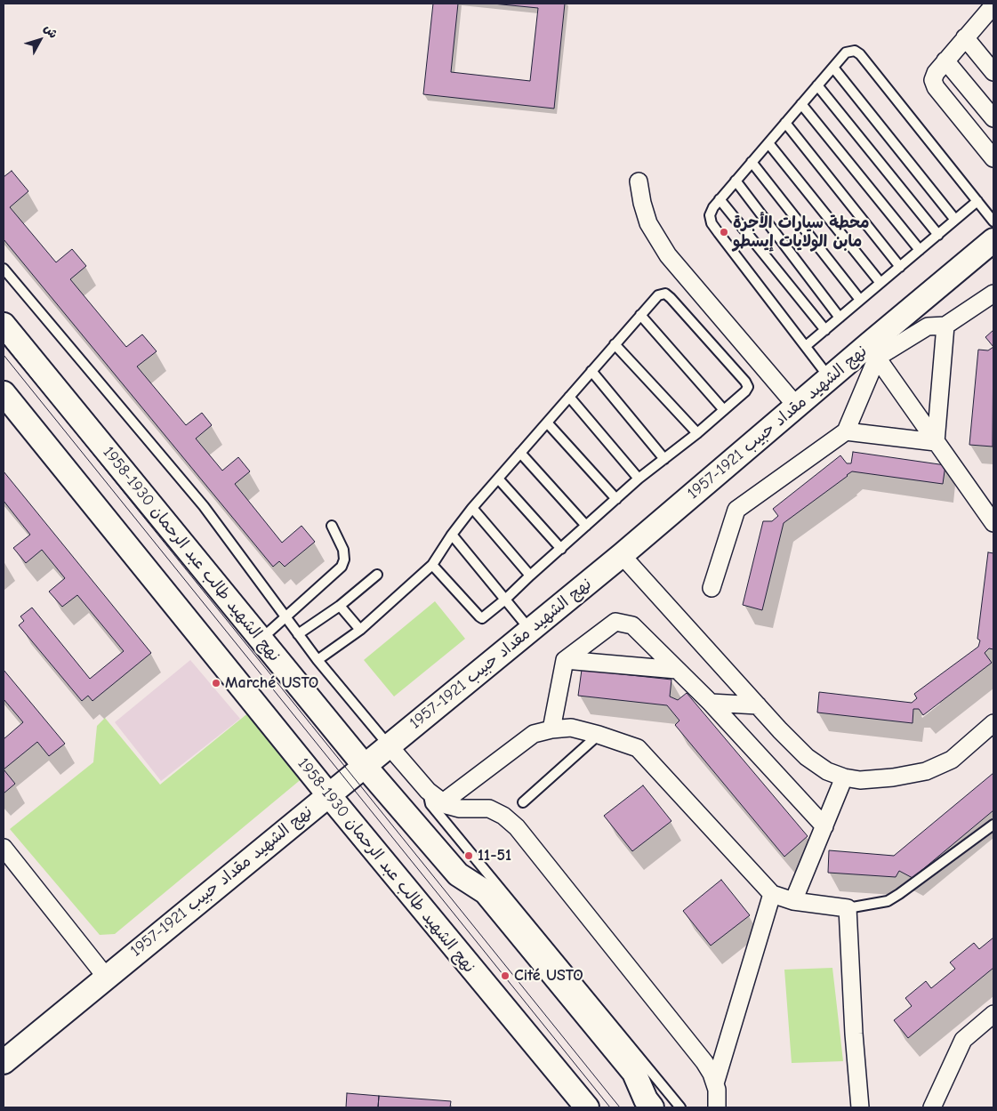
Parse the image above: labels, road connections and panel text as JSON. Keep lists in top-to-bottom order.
{
  "streets": {
    "main road": ["نهج الشهيد مقداد حبيب 1921-1957", "نهج الشهيد طالب عبد الرحمان 1930-1958"]
  },
  "crossings": [
    ["نهج الشهيد مقداد حبيب 1921-1957", "نهج الشهيد طالب عبد الرحمان 1930-1958"]
  ],
  "places": [
    "محطة سيارات الأجرة مابن الولايات إيسطو",
    "Marché USTO",
    "11-51",
    "Cité USTO"
  ],
  "north": "top right"
}
